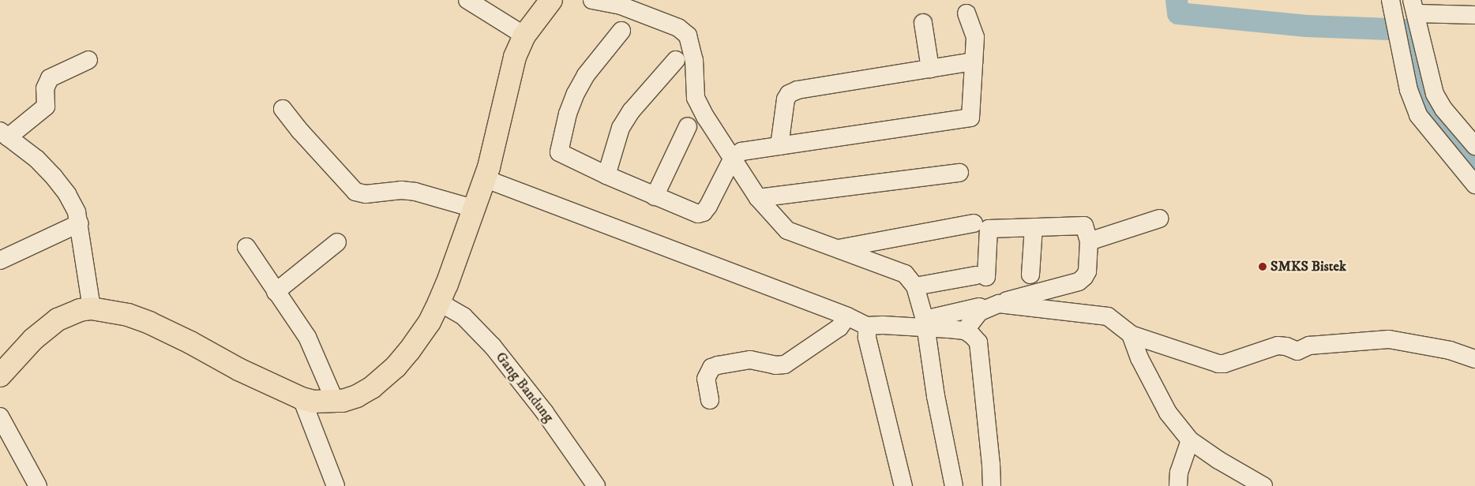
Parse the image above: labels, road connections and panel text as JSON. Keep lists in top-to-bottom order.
{
  "streets": {
    "street": ["Gang Bandung"]
  },
  "places": ["SMKS Bistek"]
}
